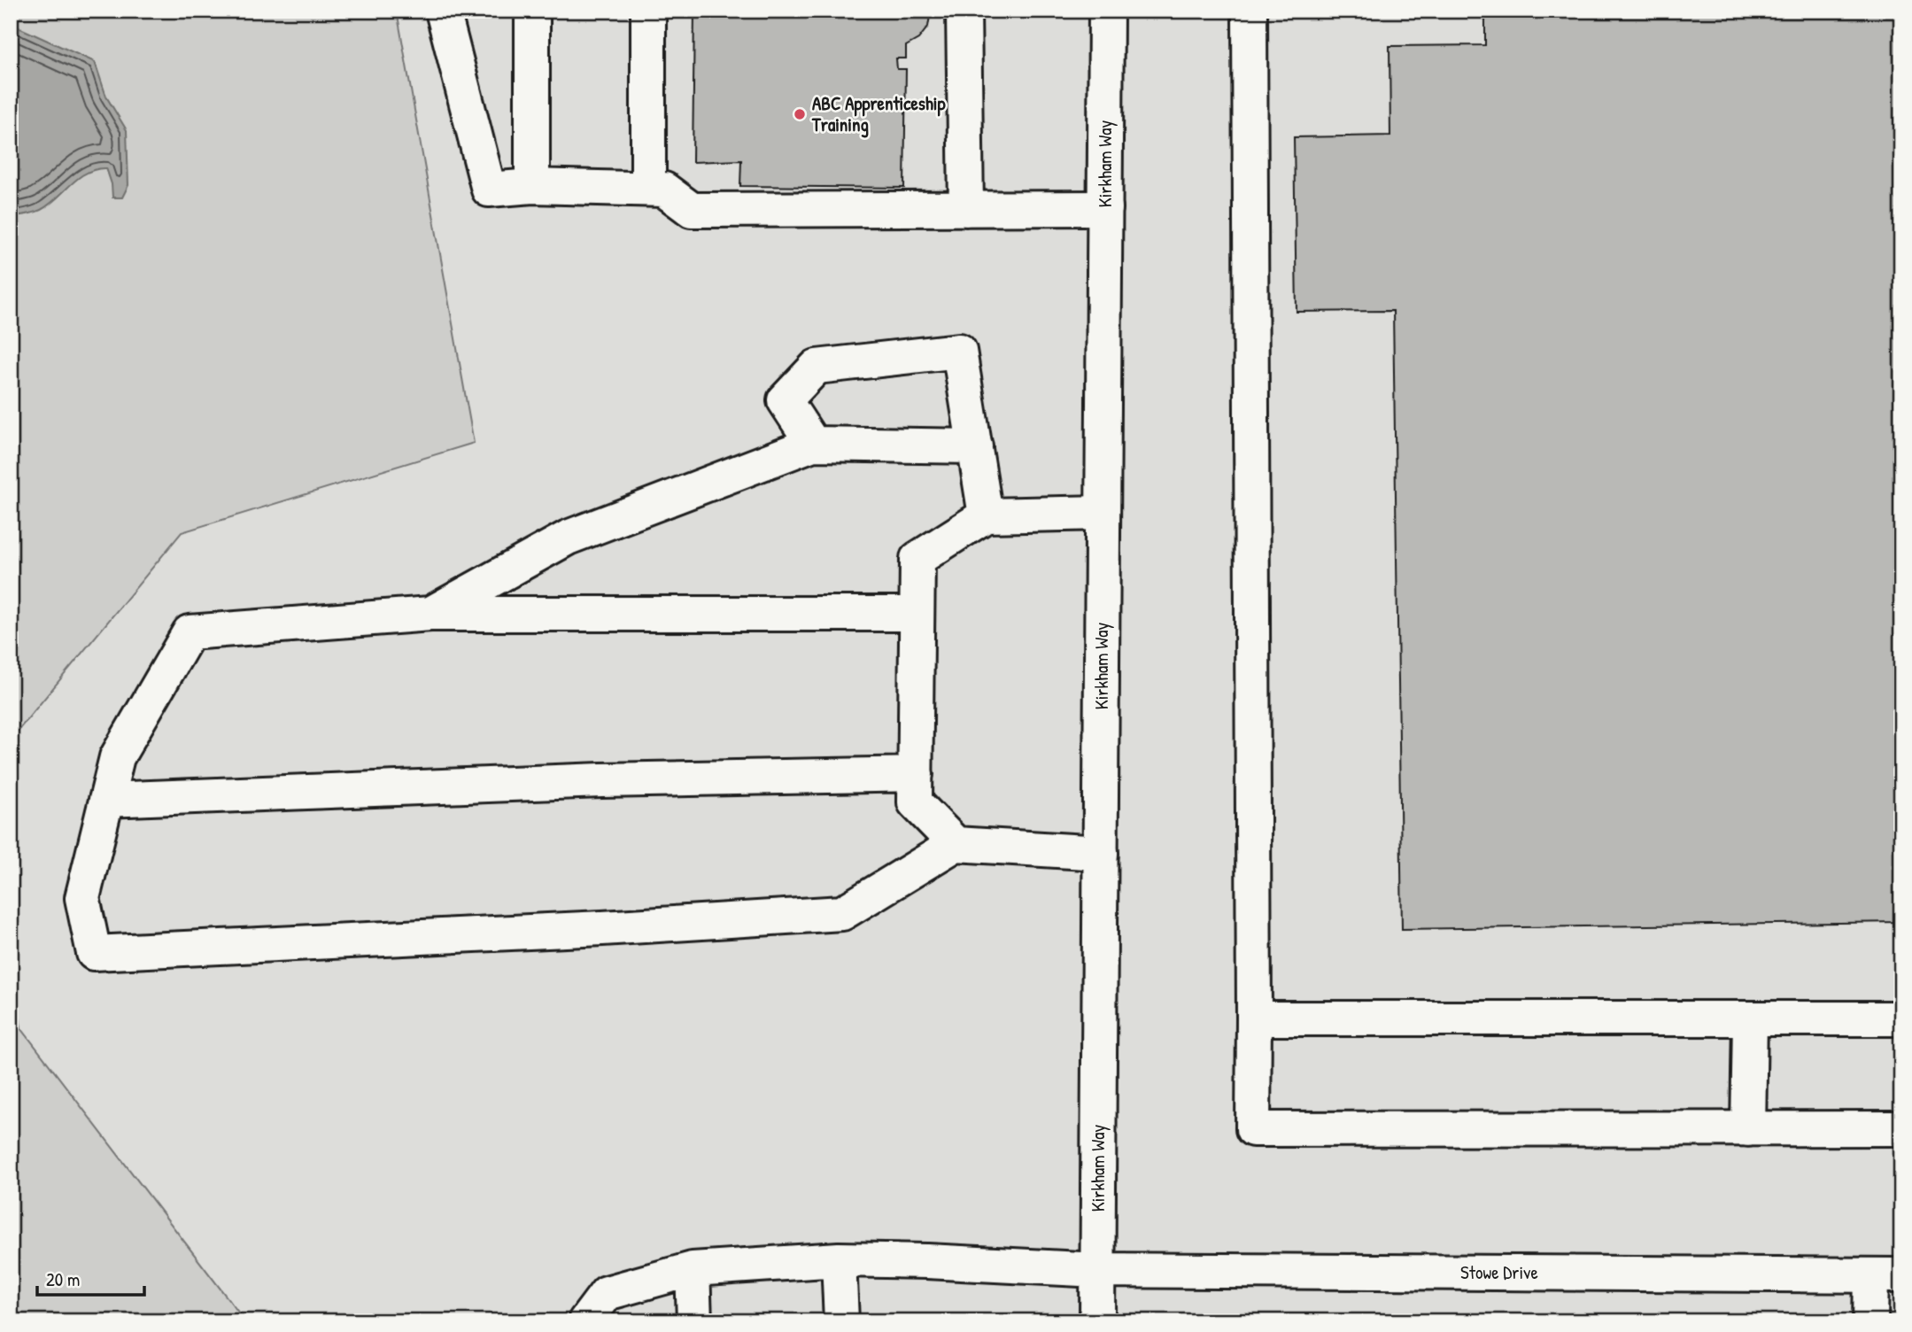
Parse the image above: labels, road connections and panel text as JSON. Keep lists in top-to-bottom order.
{
  "streets": {
    "main road": ["Kirkham Way", "Stowe Drive"]
  },
  "crossings": [
    ["Kirkham Way", "Stowe Drive"]
  ],
  "places": ["ABC Apprenticeship Training"],
  "scale_bar": "20 m"
}
